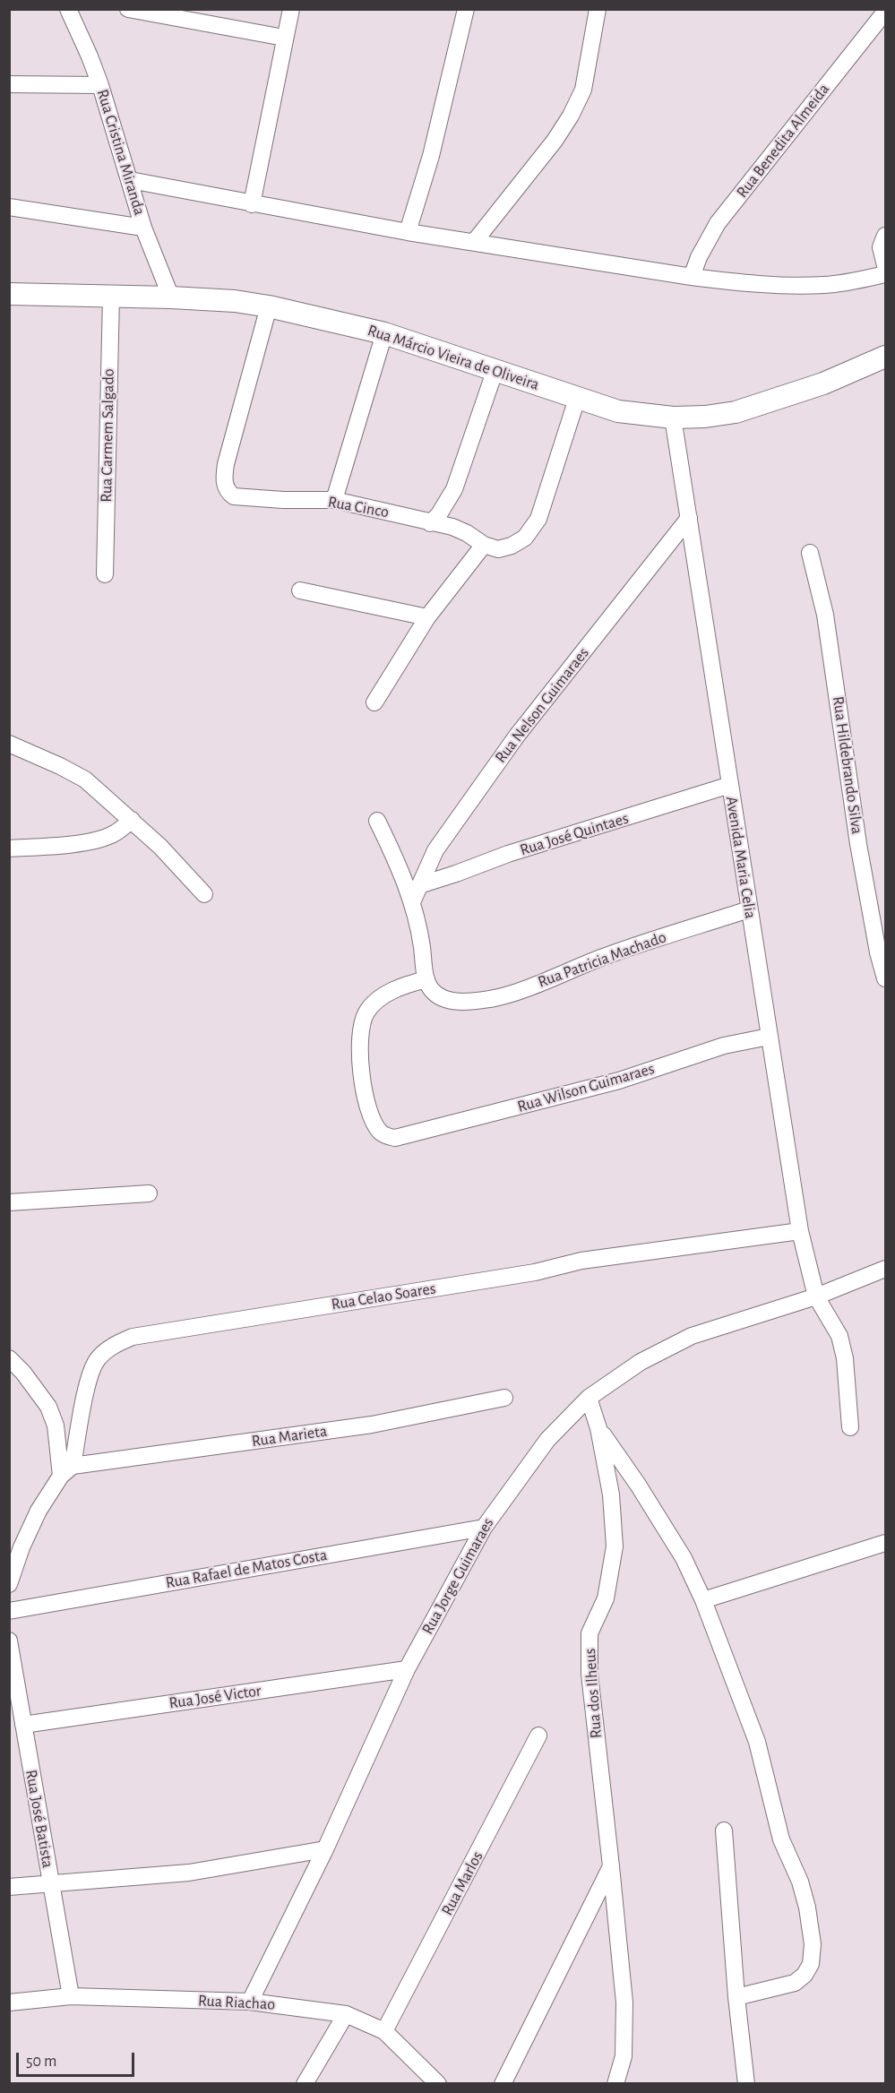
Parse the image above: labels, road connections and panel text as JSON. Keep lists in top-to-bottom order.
{
  "streets": {
    "main road": ["Rua Márcio Vieira de Oliveira"],
    "street": [
      "Rua Benedita Almeida",
      "Rua Cristina Miranda",
      "Rua Carmem Salgado",
      "Rua Cinco",
      "Rua Nelson Guimaraes",
      "Rua Hildebrando Silva",
      "Rua José Quintaes",
      "Avenida Maria Celia",
      "Rua Patricia Machado",
      "Rua Wilson Guimaraes",
      "Rua Celao Soares",
      "Rua Marieta",
      "Rua Rafael de Matos Costa",
      "Rua Jorge Guimaraes",
      "Rua dos Ilheus",
      "Rua José Victor",
      "Rua José Batista",
      "Rua Marlos",
      "Rua Riachao"
    ]
  },
  "crossings": [
    ["Rua Cristina Miranda", "Rua Márcio Vieira de Oliveira"],
    ["Rua Márcio Vieira de Oliveira", "Rua Carmem Salgado"],
    ["Rua Márcio Vieira de Oliveira", "Rua Cinco"],
    ["Rua Márcio Vieira de Oliveira", "Avenida Maria Celia"],
    ["Rua Nelson Guimaraes", "Rua José Quintaes"],
    ["Rua Nelson Guimaraes", "Avenida Maria Celia"],
    ["Rua José Quintaes", "Avenida Maria Celia"],
    ["Avenida Maria Celia", "Rua Patricia Machado"],
    ["Avenida Maria Celia", "Rua Wilson Guimaraes"],
    ["Avenida Maria Celia", "Rua Celao Soares"],
    ["Avenida Maria Celia", "Rua Jorge Guimaraes"],
    ["Rua Patricia Machado", "Rua Wilson Guimaraes"],
    ["Rua Celao Soares", "Rua Marieta"],
    ["Rua Rafael de Matos Costa", "Rua Jorge Guimaraes"],
    ["Rua Jorge Guimaraes", "Rua dos Ilheus"],
    ["Rua Jorge Guimaraes", "Rua José Victor"],
    ["Rua Jorge Guimaraes", "Rua Riachao"],
    ["Rua José Victor", "Rua José Batista"],
    ["Rua José Batista", "Rua Riachao"],
    ["Rua Marlos", "Rua Riachao"]
  ],
  "scale_bar": "50 m"
}
